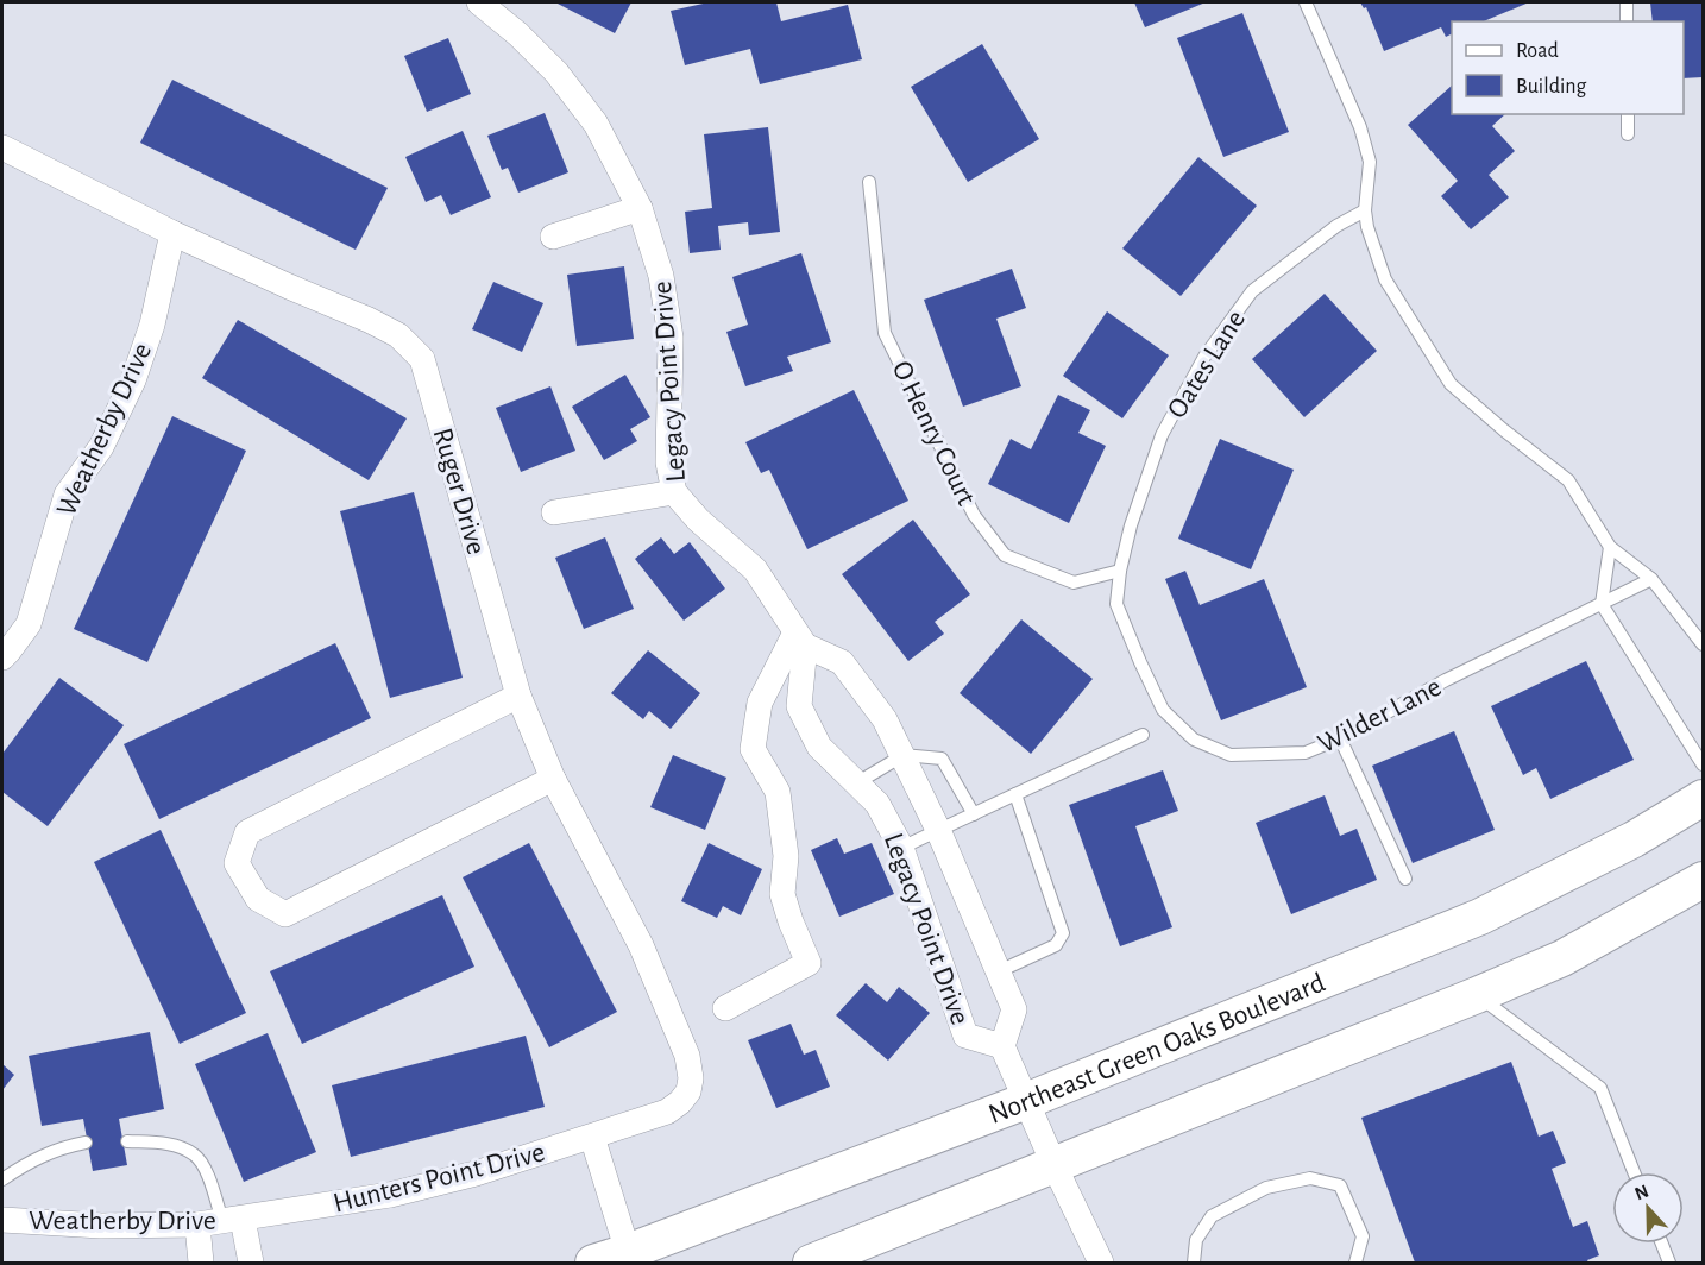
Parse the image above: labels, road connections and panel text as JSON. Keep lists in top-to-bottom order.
{
  "streets": {
    "main road": ["Northeast Green Oaks Boulevard"],
    "street": [
      "Legacy Point Drive",
      "Weatherby Drive",
      "Ruger Drive",
      "Hunters Point Drive"
    ],
    "lane": ["Oates Lane", "O Henry Court", "Wilder Lane"]
  },
  "crossings": [
    ["Oates Lane", "O Henry Court"],
    ["Oates Lane", "Wilder Lane"],
    ["Legacy Point Drive", "Northeast Green Oaks Boulevard"],
    ["Weatherby Drive", "Ruger Drive"],
    ["Weatherby Drive", "Hunters Point Drive"],
    ["O Henry Court", "Wilder Lane"],
    ["Ruger Drive", "Hunters Point Drive"]
  ],
  "legend": ["Road", "Building"],
  "north": "top"
}
